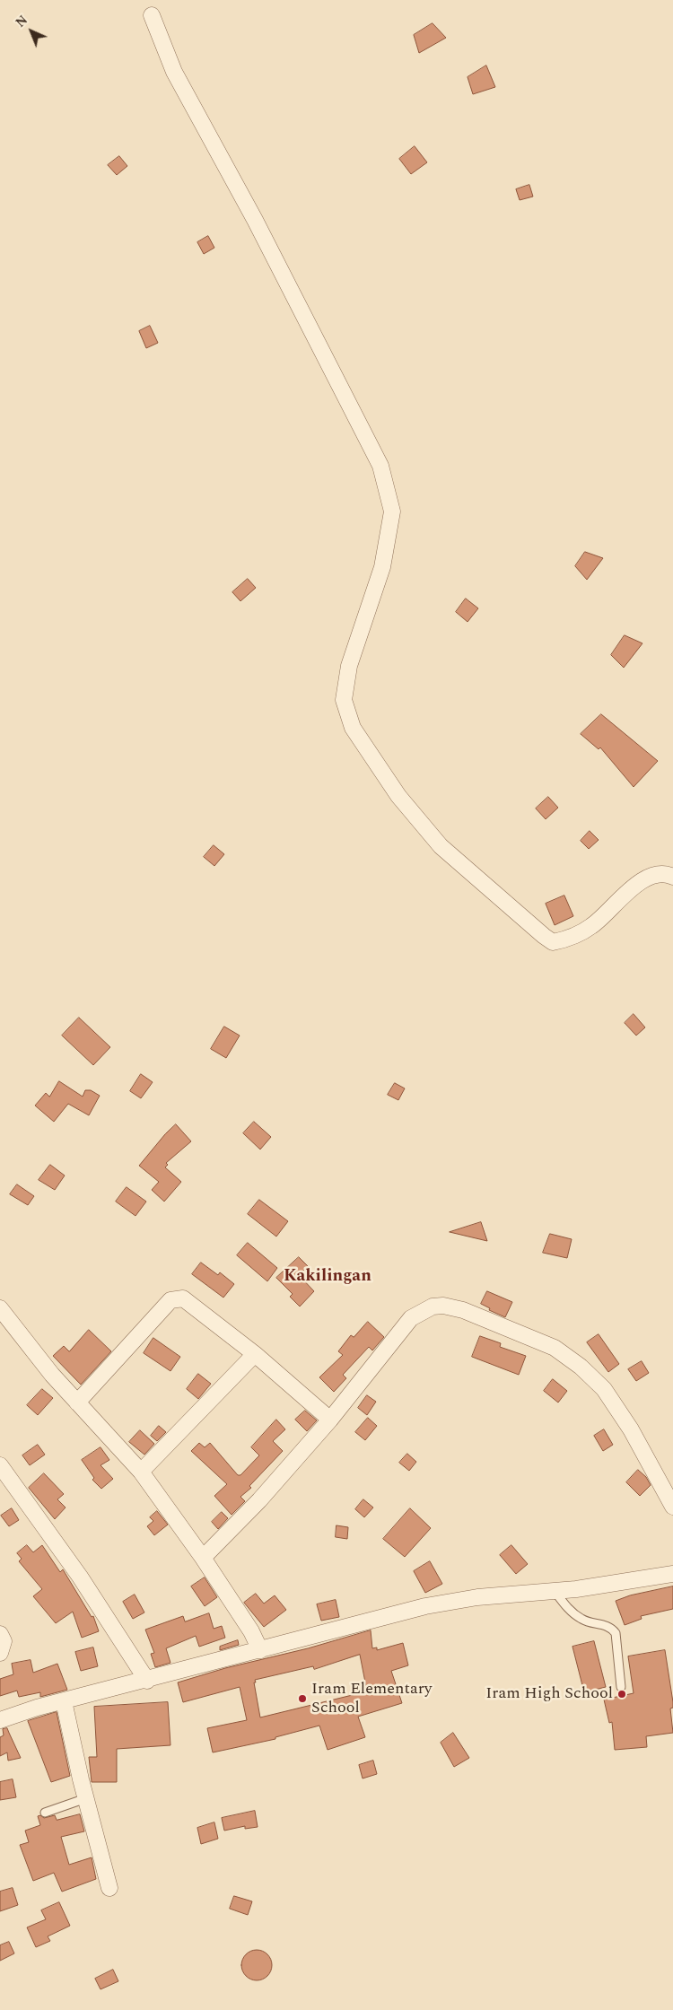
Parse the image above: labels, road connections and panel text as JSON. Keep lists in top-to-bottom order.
{
  "districts": ["Kakilingan"],
  "places": ["Iram High School", "Iram Elementary School"],
  "north": "top left"
}
